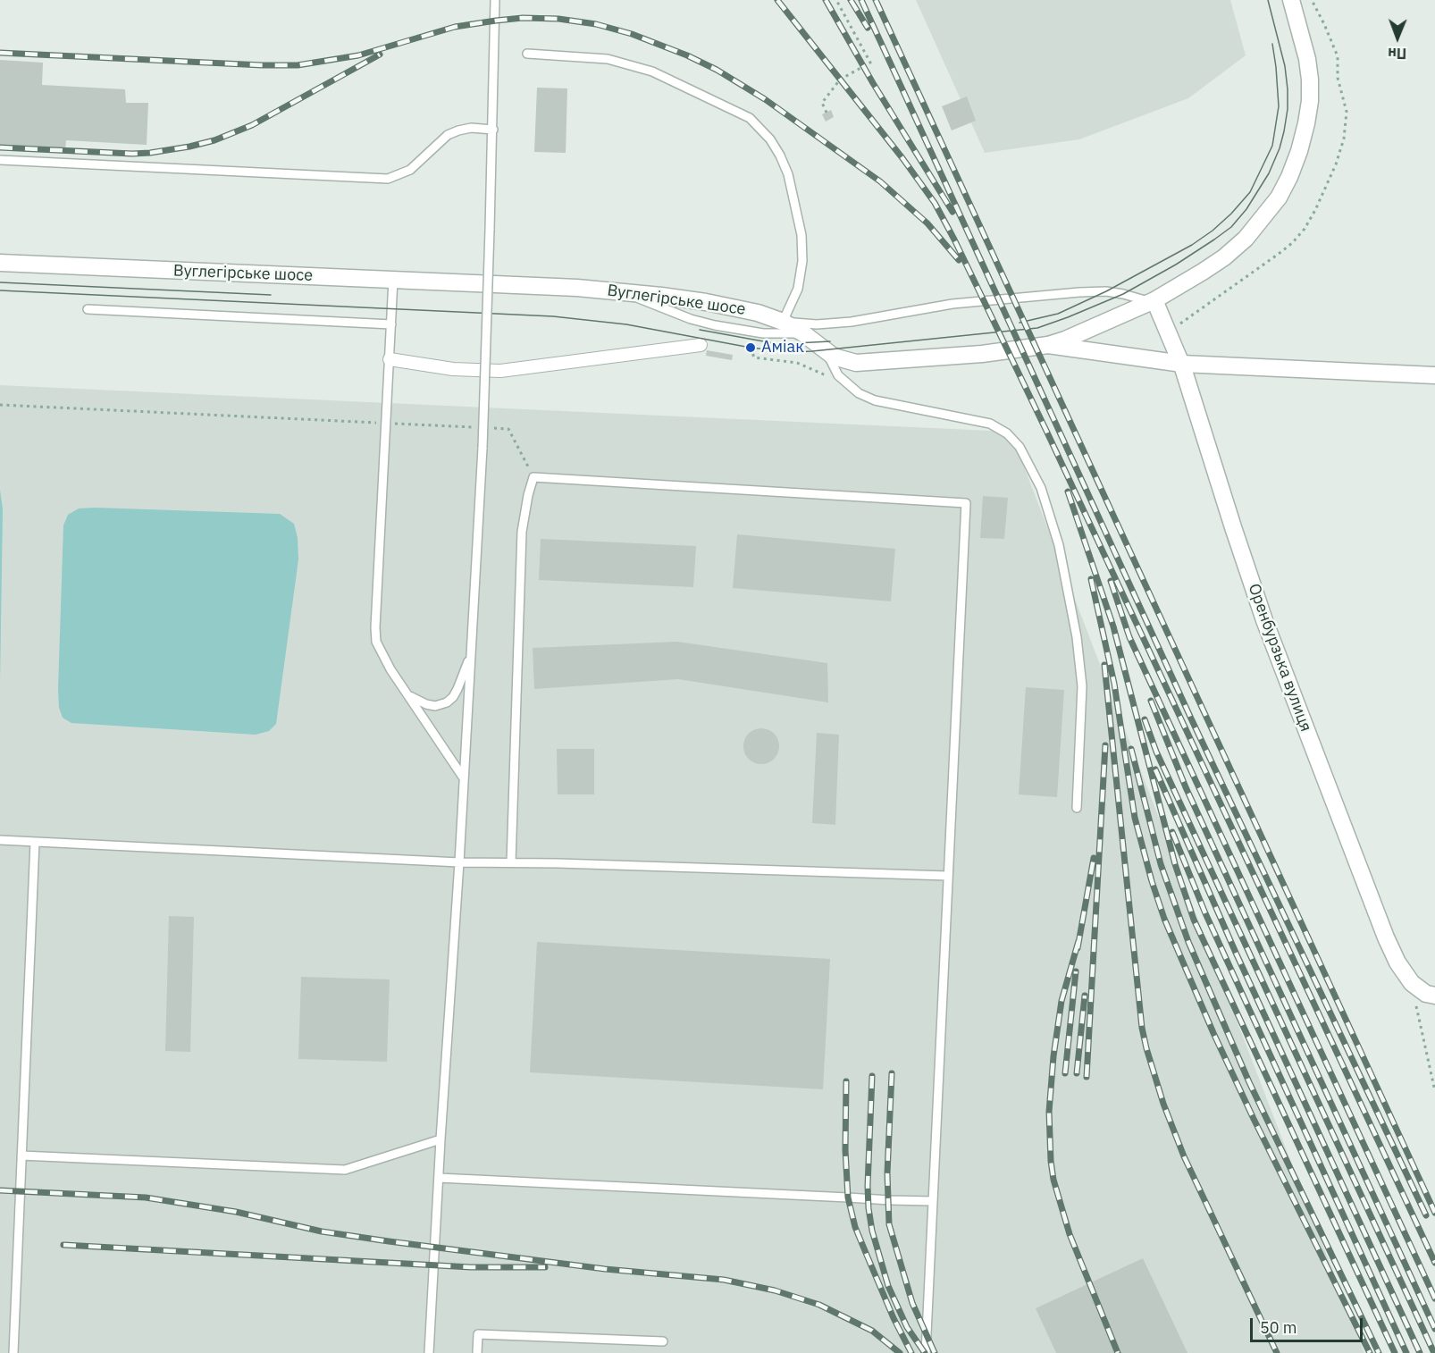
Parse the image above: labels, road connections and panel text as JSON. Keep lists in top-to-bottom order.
{
  "streets": {
    "street": ["Вуглегірське шосе", "Оренбурзька вулиця"]
  },
  "crossings": [
    ["Вуглегірське шосе", "Оренбурзька вулиця"]
  ],
  "places": ["Аміак"],
  "scale_bar": "50 m",
  "north": "bottom"
}
